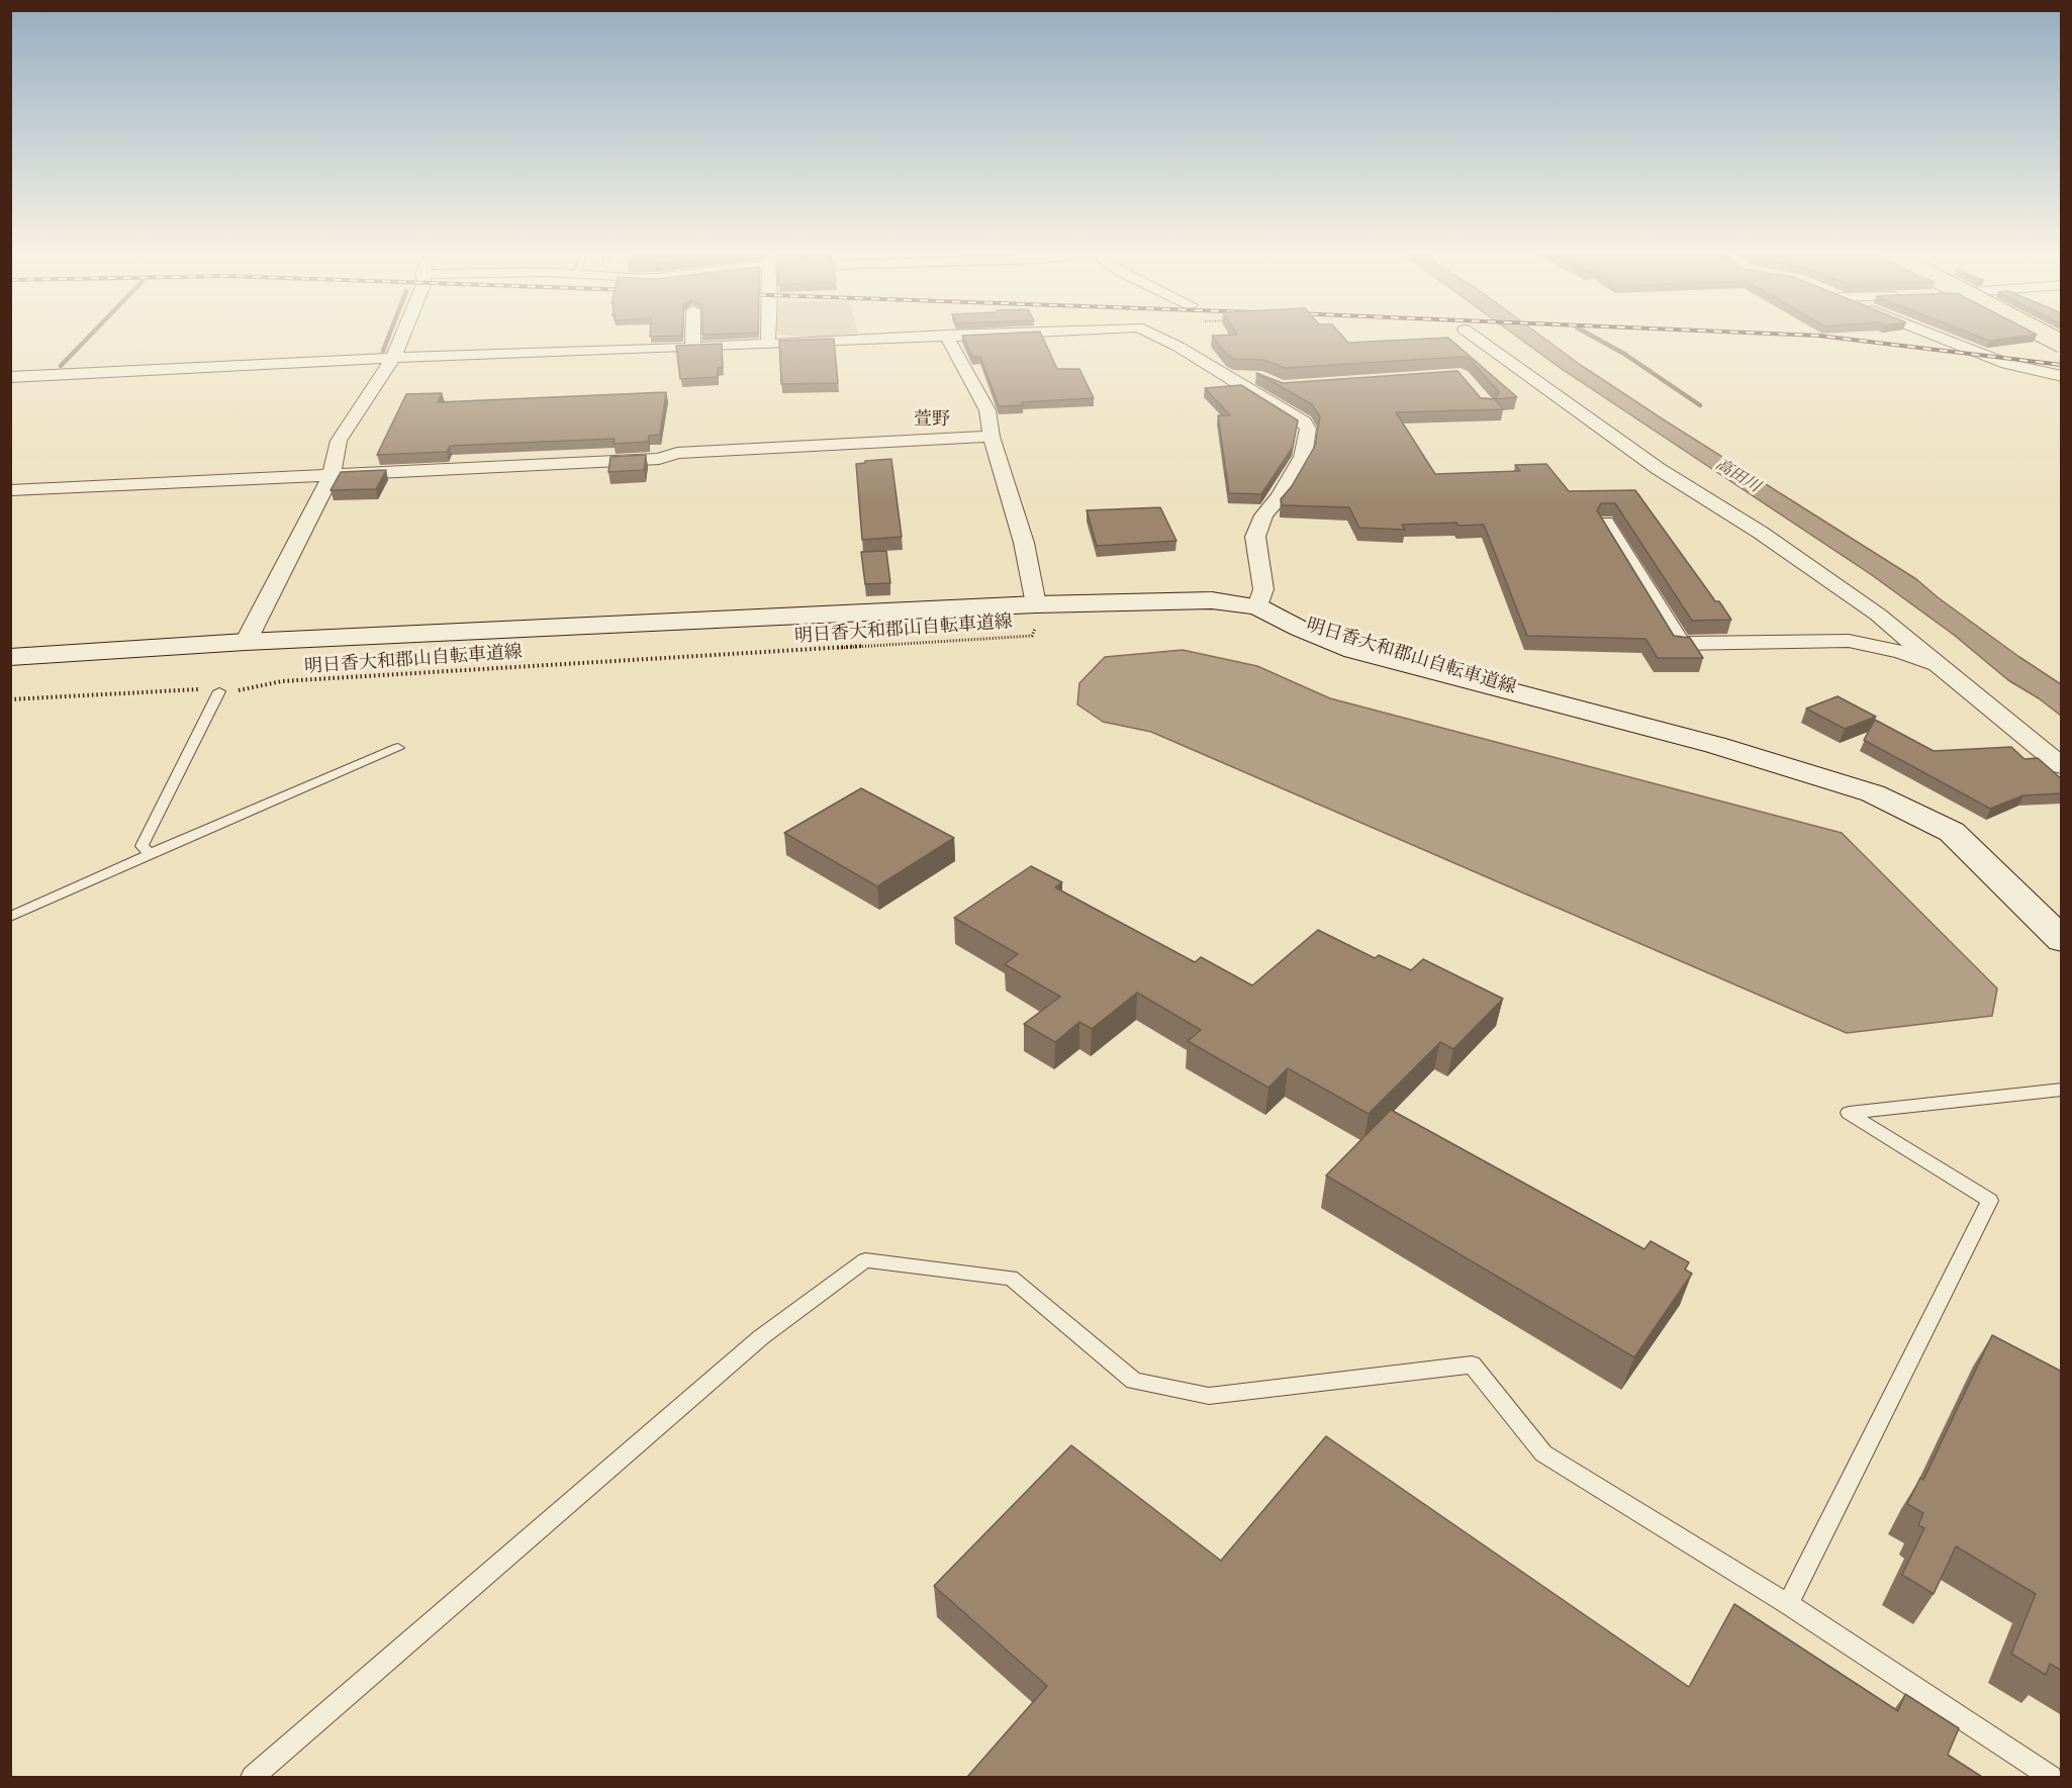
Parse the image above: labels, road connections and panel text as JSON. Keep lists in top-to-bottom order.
{
  "streets": {
    "path": ["明日香大和郡山自転車道線"]
  },
  "districts": ["萱野"],
  "water": ["高田川"]
}
